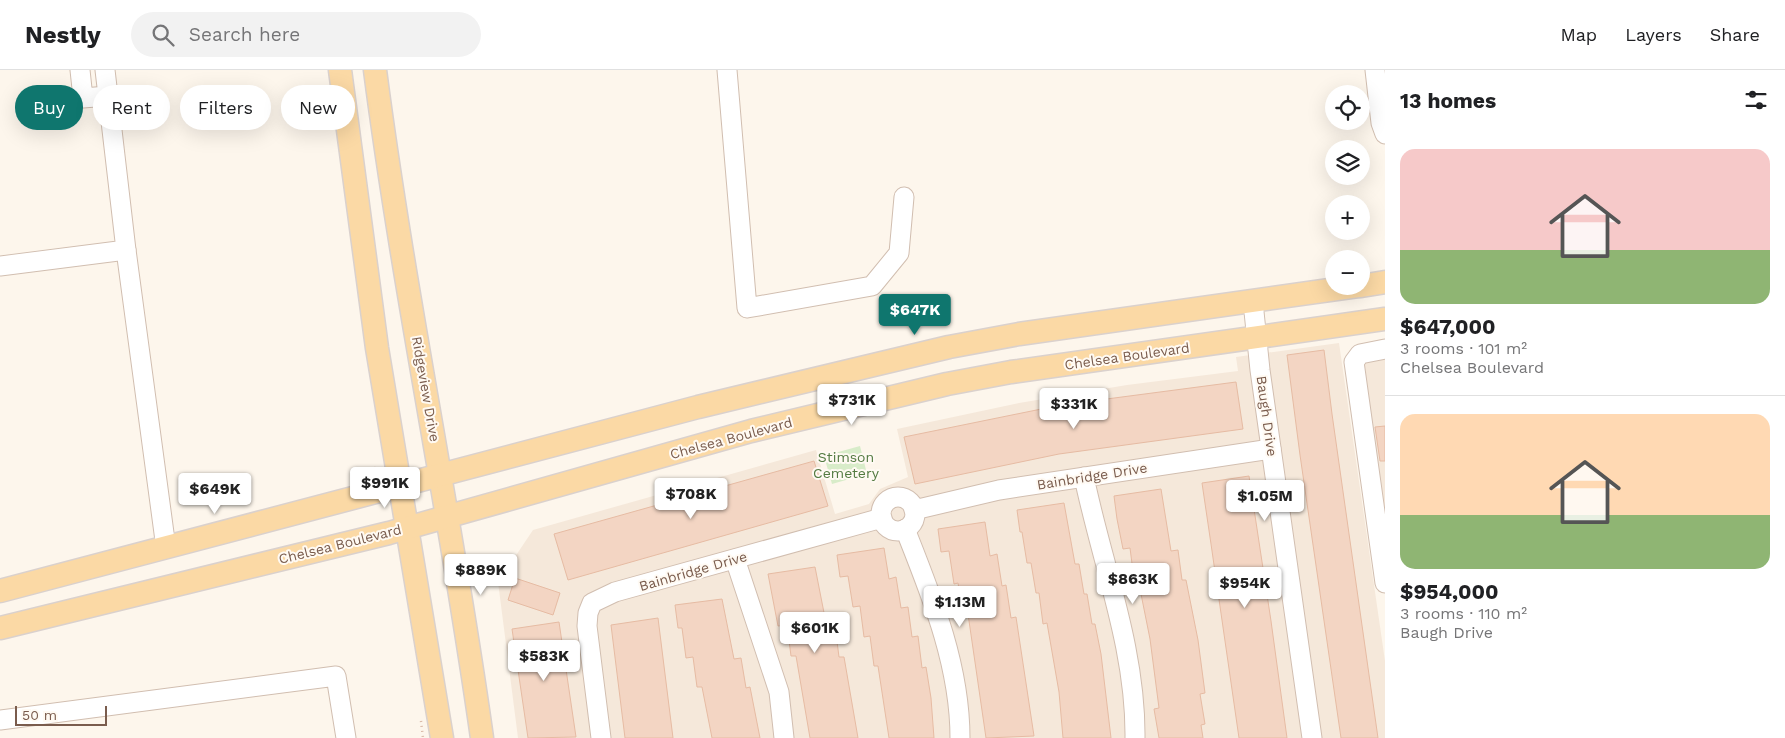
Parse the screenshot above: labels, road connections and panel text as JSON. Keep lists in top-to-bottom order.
{
  "streets": {
    "main road": ["Chelsea Boulevard", "Ridgeview Drive"],
    "street": ["Baugh Drive", "Bainbridge Drive"]
  },
  "crossings": [
    ["Chelsea Boulevard", "Ridgeview Drive"],
    ["Chelsea Boulevard", "Baugh Drive"],
    ["Baugh Drive", "Bainbridge Drive"]
  ],
  "parks": ["Stimson Cemetery"],
  "scale_bar": "50 m",
  "page": {
    "header": "Nestly",
    "search": "Search here",
    "nav": ["Map", "Layers", "Share"],
    "heading": "13 homes",
    "map_buttons": ["+", "−"],
    "chip": [
      "Buy",
      "Rent",
      "Filters",
      "New"
    ],
    "list": [
      {
        "name": "$647,000",
        "note": "3 rooms · 101 m² · Chelsea Boulevard"
      },
      {
        "name": "$954,000",
        "note": "3 rooms · 110 m² · Baugh Drive"
      }
    ],
    "price": [
      "$647K",
      "$731K",
      "$331K",
      "$991K",
      "$649K",
      "$708K",
      "$1.05M",
      "$889K",
      "$863K",
      "$954K",
      "$1.13M",
      "$601K",
      "$583K"
    ],
    "scale": "50 m"
  }
}
